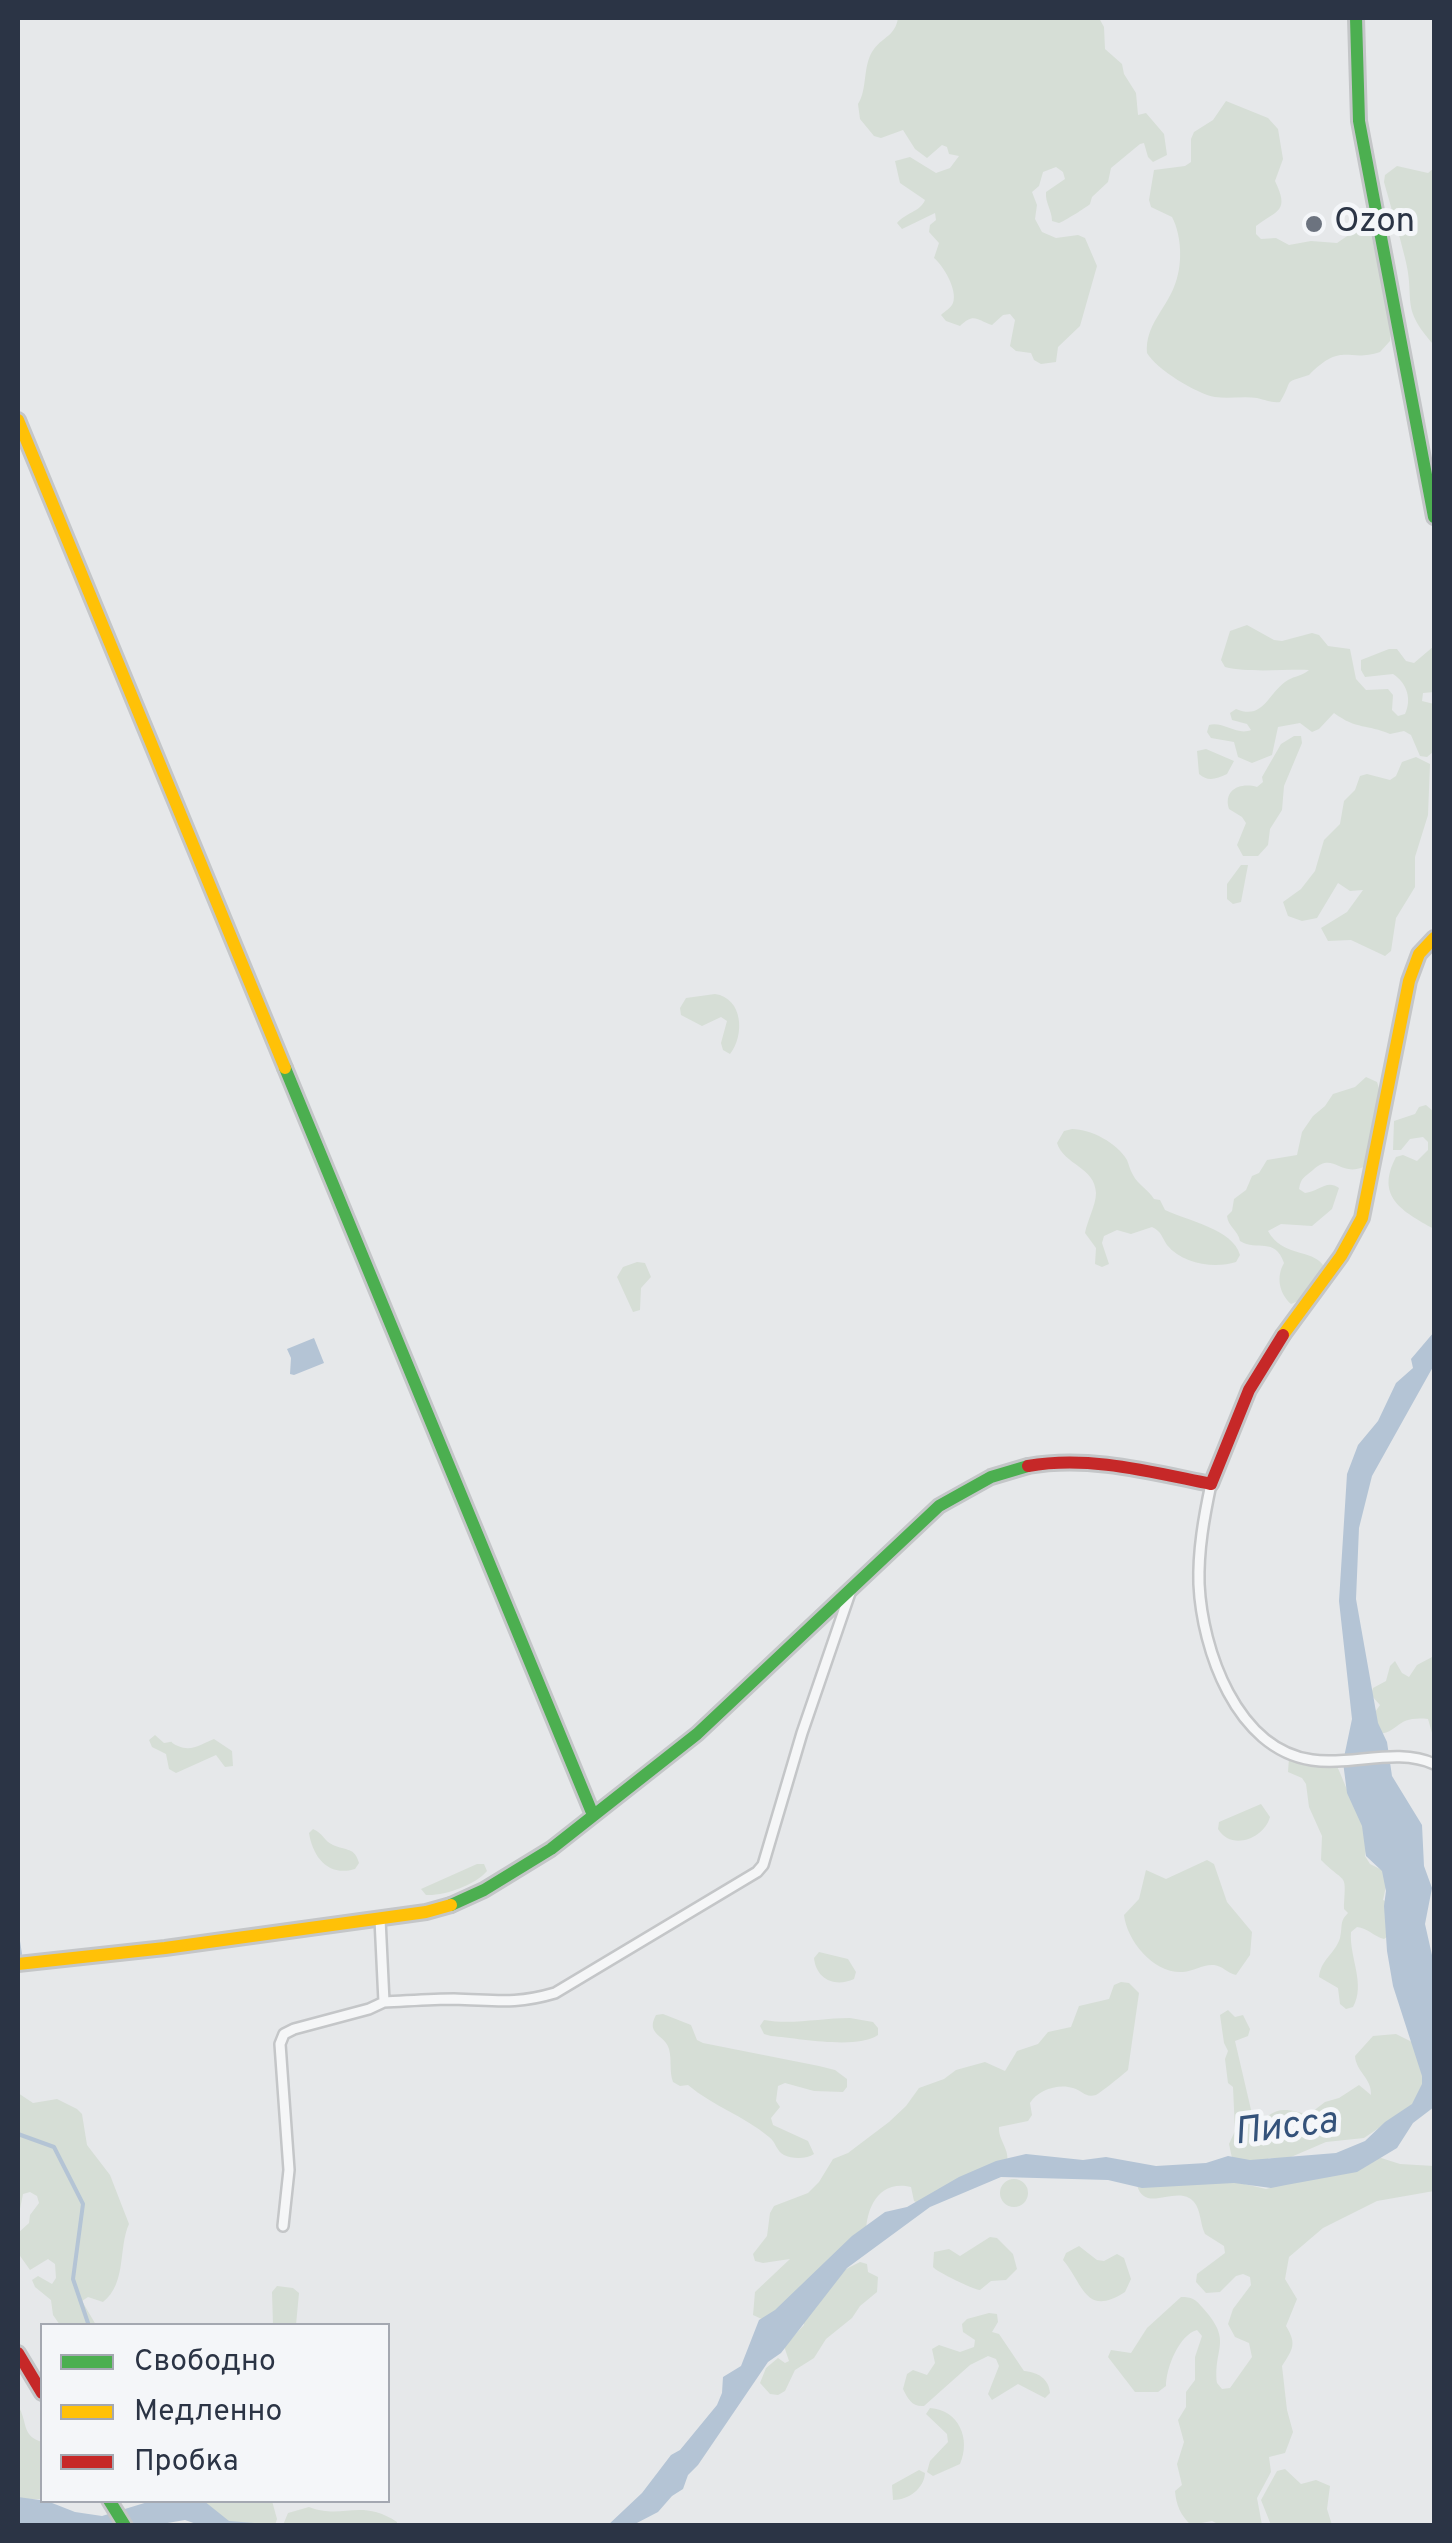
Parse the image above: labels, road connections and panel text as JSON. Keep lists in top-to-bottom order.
{
  "water": ["Писса"],
  "places": ["Ozon"],
  "legend": ["Свободно", "Медленно", "Пробка"]
}
